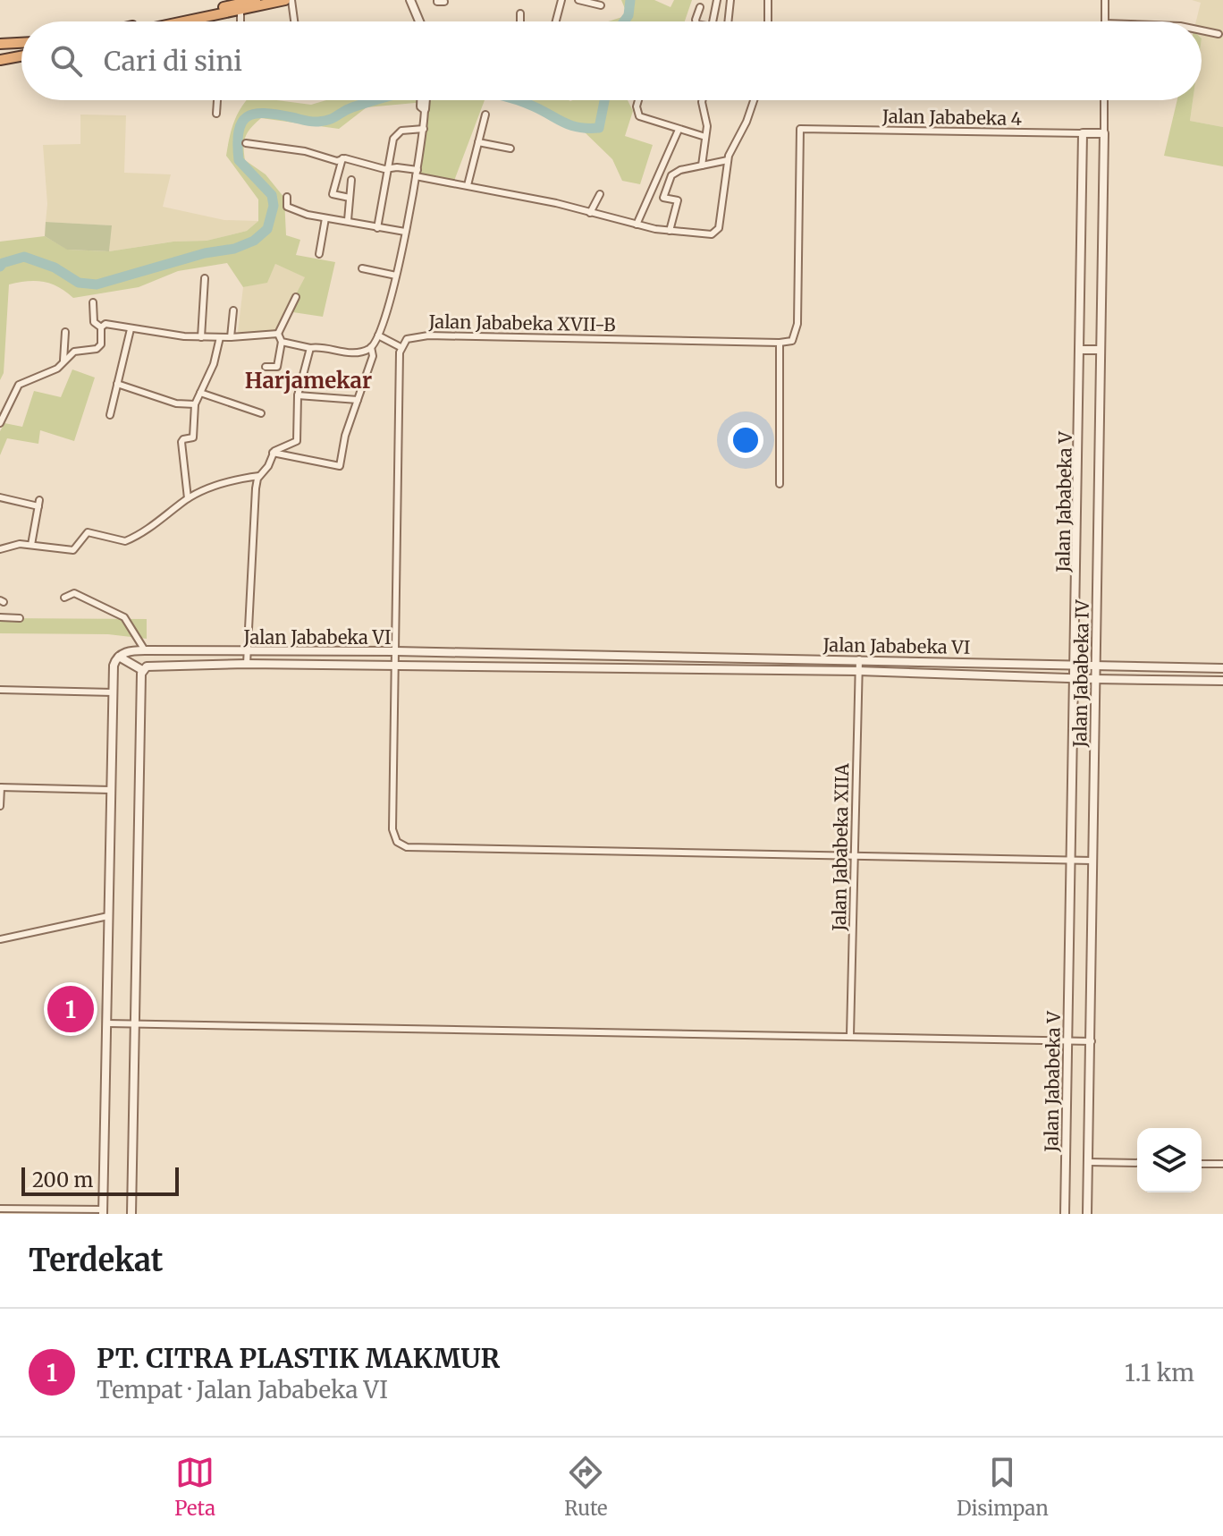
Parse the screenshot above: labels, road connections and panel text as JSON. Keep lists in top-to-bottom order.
{
  "streets": {
    "street": [
      "Jalan Jababeka 4",
      "Jalan Jababeka XVII-B",
      "Jalan Jababeka V",
      "Jalan Jababeka VI",
      "Jalan Jababeka IV",
      "Jalan Jababeka XIIA"
    ]
  },
  "crossings": [
    ["Jalan Jababeka 4", "Jalan Jababeka XVII-B"],
    ["Jalan Jababeka 4", "Jalan Jababeka V"],
    ["Jalan Jababeka 4", "Jalan Jababeka IV"],
    ["Jalan Jababeka V", "Jalan Jababeka VI"],
    ["Jalan Jababeka VI", "Jalan Jababeka IV"],
    ["Jalan Jababeka VI", "Jalan Jababeka XIIA"]
  ],
  "districts": ["Harjamekar"],
  "scale_bar": "200 m",
  "page": {
    "search": "Cari di sini",
    "pins": "1",
    "scale": "200 m",
    "heading": "Terdekat",
    "list": [
      {
        "mark": "1",
        "name": "PT. CITRA PLASTIK MAKMUR",
        "note": "Tempat · Jalan Jababeka VI",
        "value": "1.1 km"
      }
    ],
    "nav": ["Peta", "Rute", "Disimpan"]
  }
}
